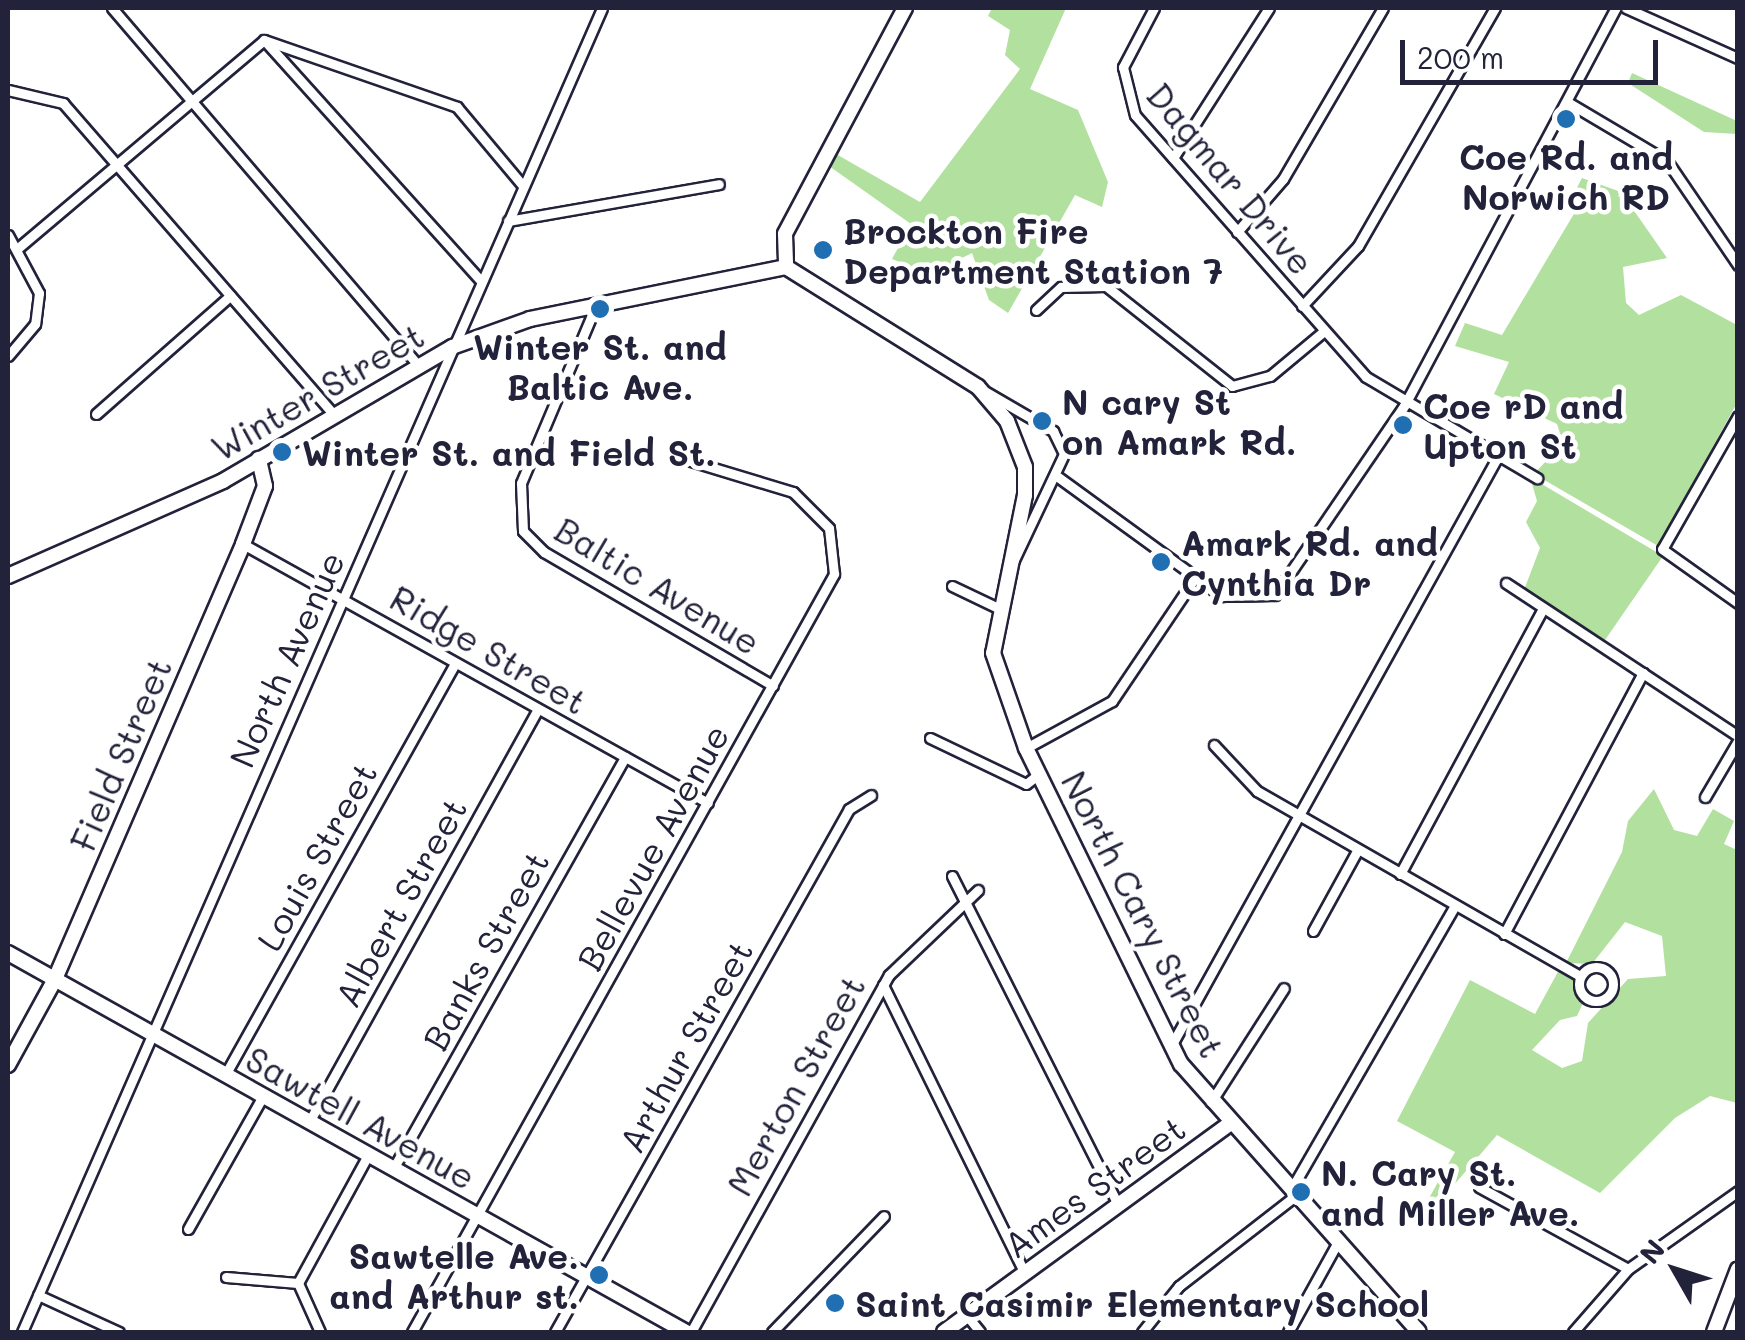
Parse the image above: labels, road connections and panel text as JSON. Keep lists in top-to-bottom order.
{
  "streets": {
    "street": [
      "Dagmar Drive",
      "Winter Street",
      "Baltic Avenue",
      "Ridge Street",
      "North Avenue",
      "Field Street",
      "Bellevue Avenue",
      "Louis Street",
      "Albert Street",
      "North Cary Street",
      "Banks Street",
      "Arthur Street",
      "Merton Street",
      "Sawtell Avenue",
      "Ames Street"
    ]
  },
  "crossings": [
    ["Winter Street", "Baltic Avenue"],
    ["Winter Street", "North Avenue"],
    ["Winter Street", "Field Street"],
    ["Winter Street", "North Cary Street"],
    ["Baltic Avenue", "Bellevue Avenue"],
    ["Ridge Street", "North Avenue"],
    ["Ridge Street", "Field Street"],
    ["Ridge Street", "Bellevue Avenue"],
    ["Ridge Street", "Louis Street"],
    ["Ridge Street", "Albert Street"],
    ["Ridge Street", "Banks Street"],
    ["North Avenue", "Sawtell Avenue"],
    ["Field Street", "Sawtell Avenue"],
    ["Bellevue Avenue", "Sawtell Avenue"],
    ["Louis Street", "Sawtell Avenue"],
    ["Albert Street", "Sawtell Avenue"],
    ["North Cary Street", "Ames Street"],
    ["Banks Street", "Sawtell Avenue"],
    ["Arthur Street", "Sawtell Avenue"],
    ["Merton Street", "Sawtell Avenue"]
  ],
  "places": [
    "Coe Rd. and Norwich RD",
    "Brockton Fire Department Station 7",
    "Winter St. and Baltic Ave.",
    "N cary St on Amark Rd.",
    "Coe rD and Upton St",
    "Winter St. and Field St.",
    "Amark Rd. and Cynthia Dr",
    "N. Cary St. and Miller Ave.",
    "Sawtelle Ave. and Arthur st.",
    "Saint Casimir Elementary School"
  ],
  "scale_bar": "200 m",
  "north": "top left"
}
